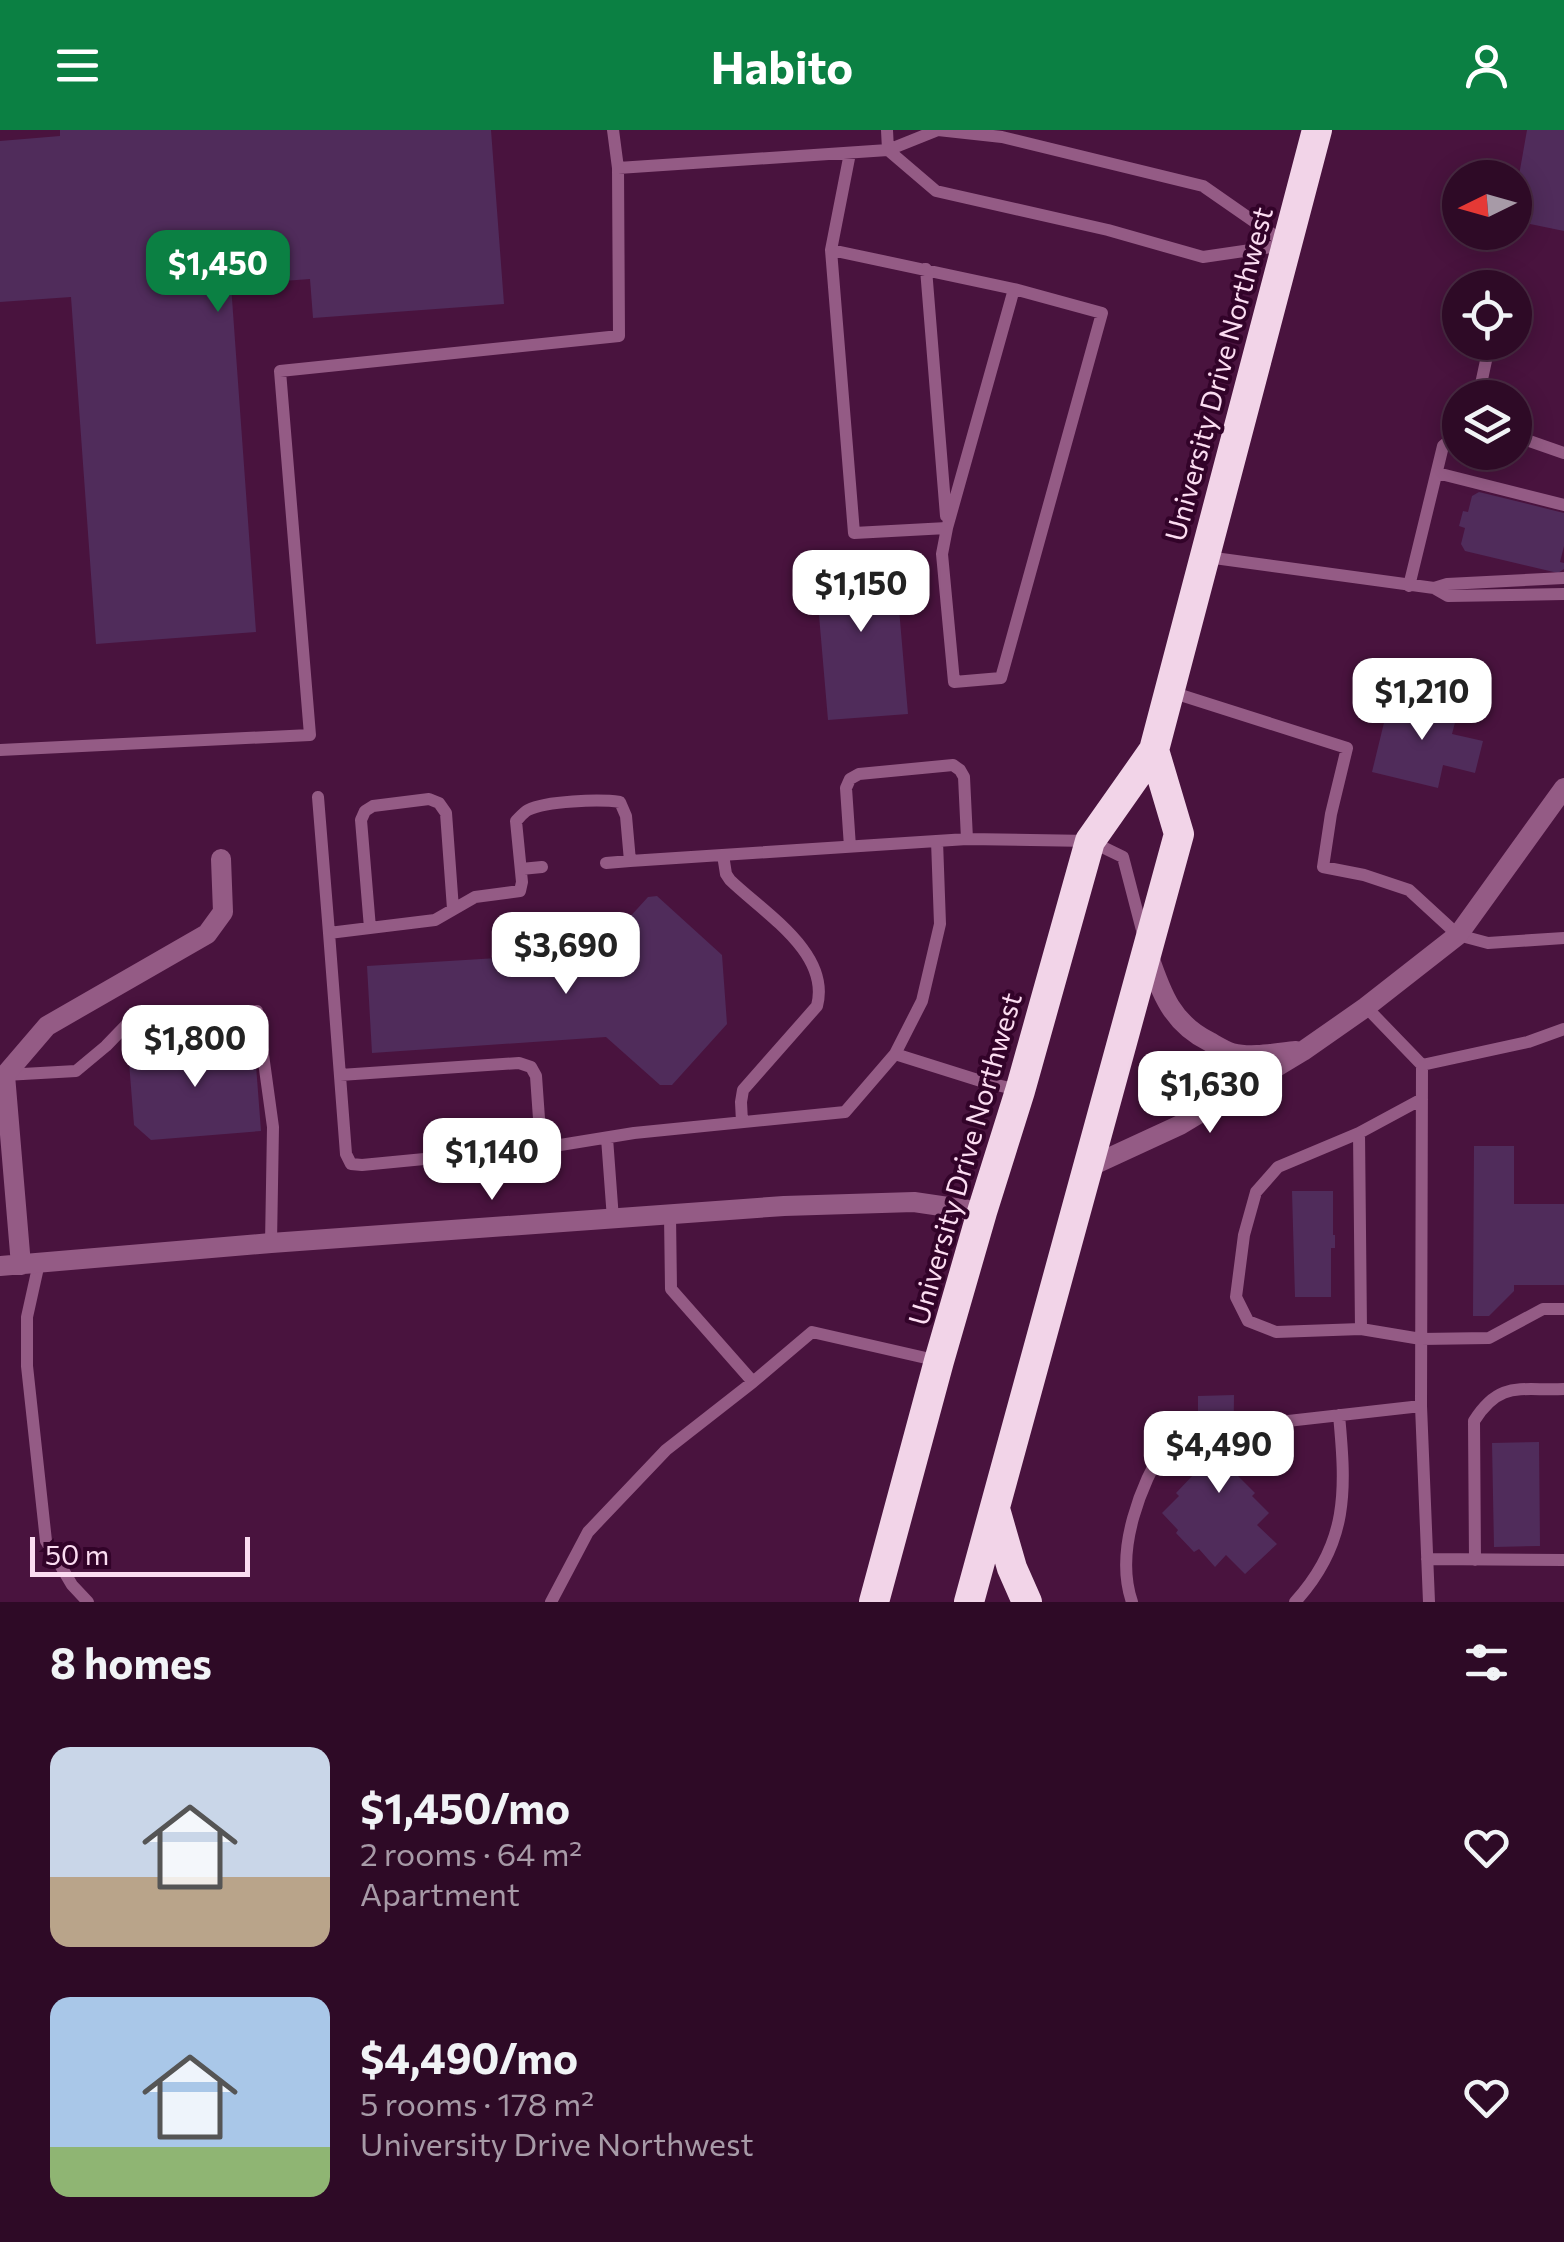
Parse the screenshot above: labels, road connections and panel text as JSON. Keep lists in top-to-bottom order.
{
  "streets": {
    "highway": ["University Drive Northwest"]
  },
  "scale_bar": "50 m",
  "north": "left",
  "page": {
    "header": "Habito",
    "price": [
      "$1,450",
      "$1,150",
      "$1,210",
      "$3,690",
      "$1,800",
      "$1,630",
      "$1,140",
      "$4,490"
    ],
    "scale": "50 m",
    "heading": "8 homes",
    "list": [
      {
        "name": "$1,450/mo",
        "note": "2 rooms · 64 m² · Apartment"
      },
      {
        "name": "$4,490/mo",
        "note": "5 rooms · 178 m² · University Drive Northwest"
      }
    ]
  }
}
